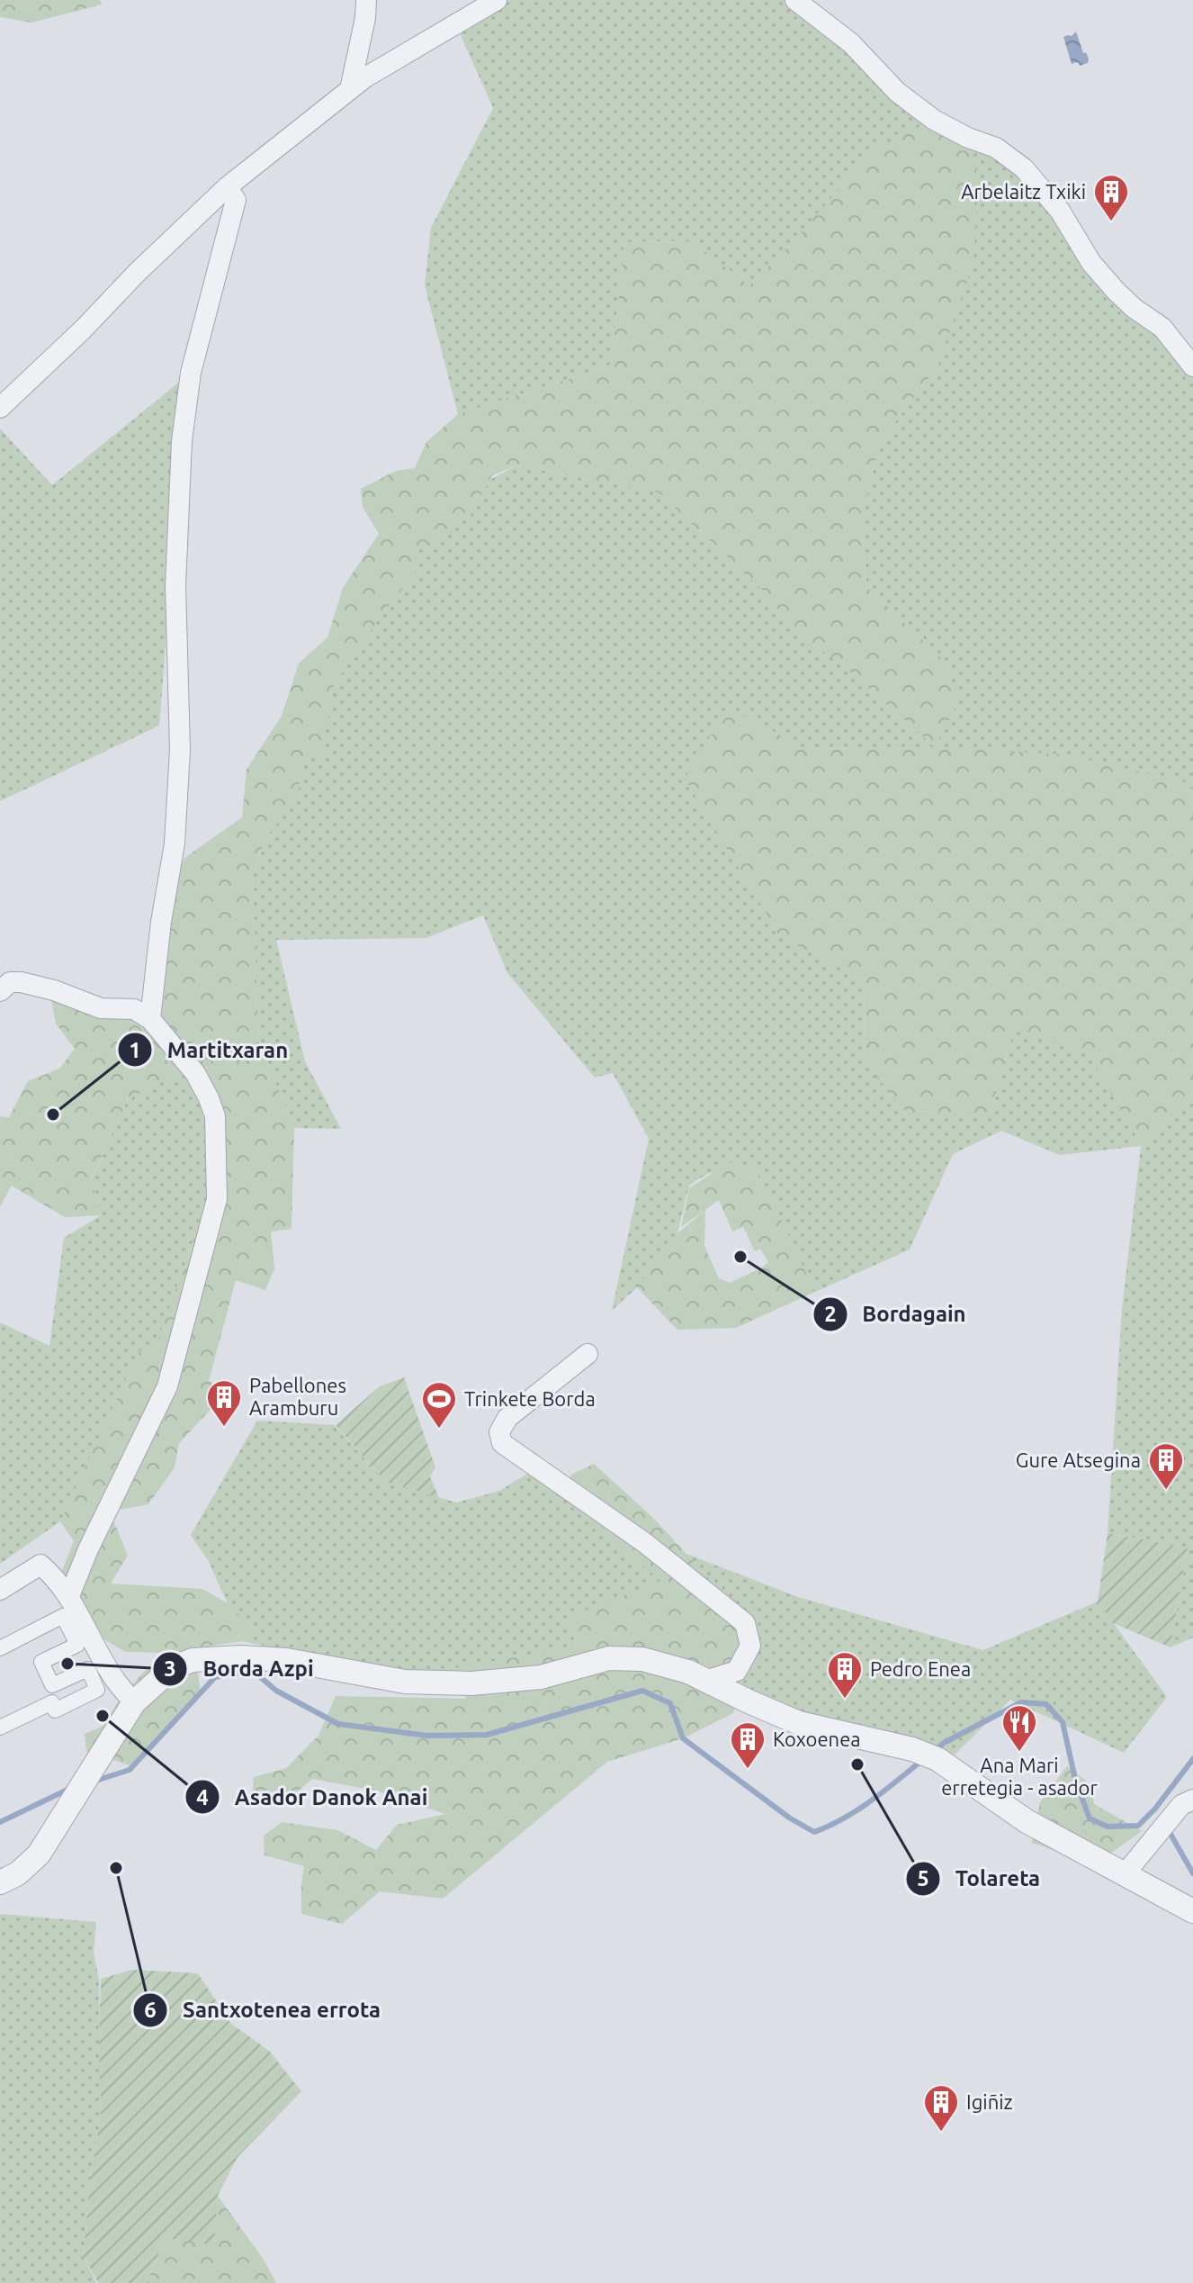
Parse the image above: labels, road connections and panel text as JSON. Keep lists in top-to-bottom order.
{
  "places": {
    "building": [
      "Arbelaitz Txiki",
      "Pabellones Aramburu",
      "Gure Atsegina",
      "Pedro Enea",
      "Koxoenea",
      "Igiñiz"
    ],
    "other": [
      "Martitxaran",
      "Bordagain",
      "Borda Azpi",
      "Asador Danok Anai",
      "Tolareta",
      "Santxotenea errota"
    ],
    "sports": ["Trinkete Borda"],
    "restaurant": ["Ana Mari erretegia - asador"]
  }
}
